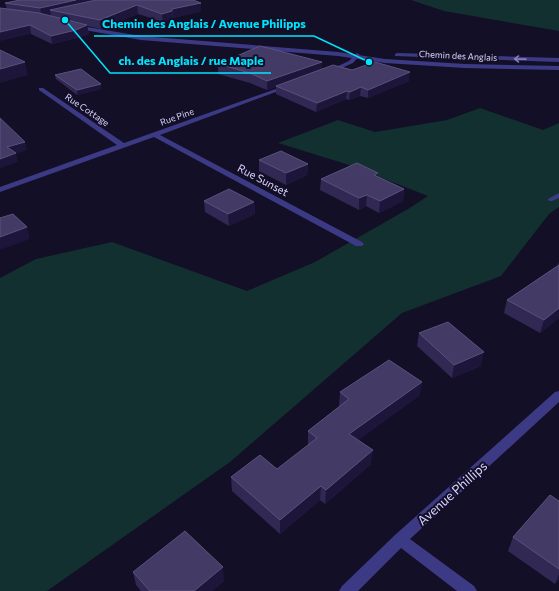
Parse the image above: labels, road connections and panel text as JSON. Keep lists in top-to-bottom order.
{
  "streets": {
    "street": [
      "Chemin des Anglais",
      "Rue Cottage",
      "Rue Pine",
      "Rue Sunset",
      "Avenue Phillips"
    ]
  },
  "crossings": [
    ["Rue Cottage", "Rue Pine"],
    ["Rue Pine", "Rue Sunset"]
  ],
  "places": ["ch. des Anglais / rue Maple", "Chemin des Anglais / Avenue Philipps"]
}
